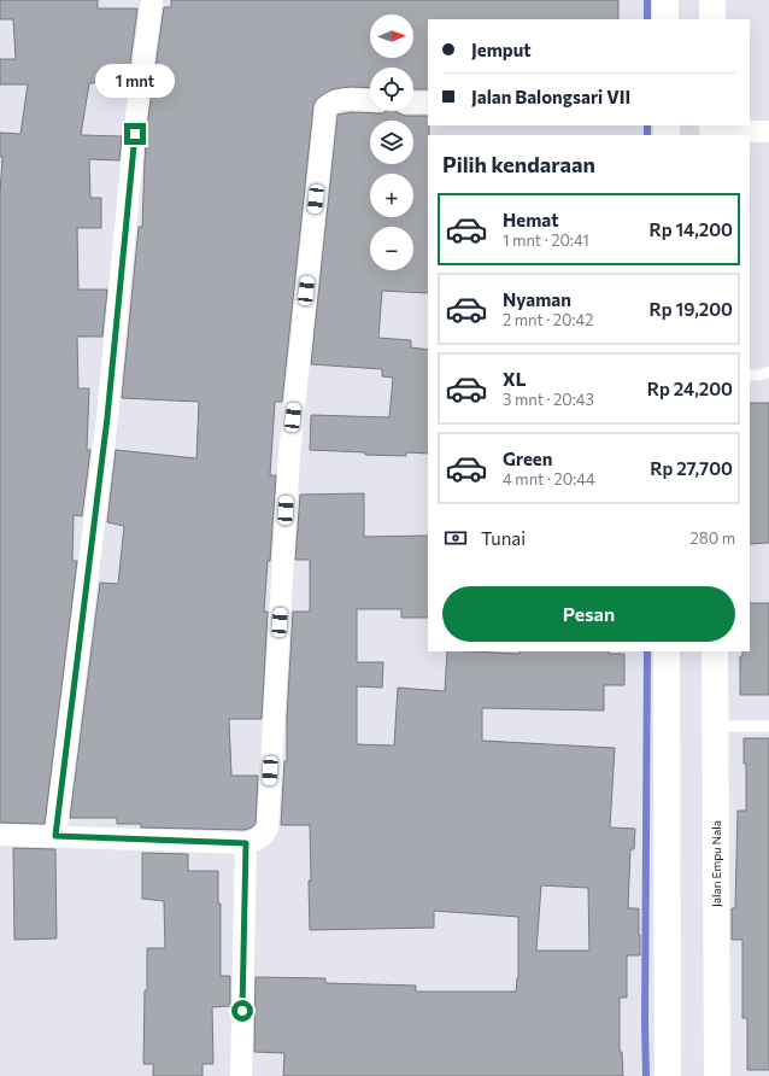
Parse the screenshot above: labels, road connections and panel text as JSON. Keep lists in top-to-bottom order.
{
  "streets": {
    "main road": ["Jalan Empu Nala"]
  },
  "north": "right",
  "page": {
    "map_buttons": ["+", "−"],
    "banner": ["Jemput", "Jalan Balongsari VII"],
    "bubble": "1 mnt",
    "heading": "Pilih kendaraan",
    "list": [
      {
        "name": "Hemat",
        "note": "1 mnt · 20:41",
        "value": "Rp 14,200"
      },
      {
        "name": "Nyaman",
        "note": "2 mnt · 20:42",
        "value": "Rp 19,200"
      },
      {
        "name": "XL",
        "note": "3 mnt · 20:43",
        "value": "Rp 24,200"
      },
      {
        "name": "Green",
        "note": "4 mnt · 20:44",
        "value": "Rp 27,700"
      }
    ],
    "pay": ["Tunai", "280 m"],
    "buttons": "Pesan"
  }
}
